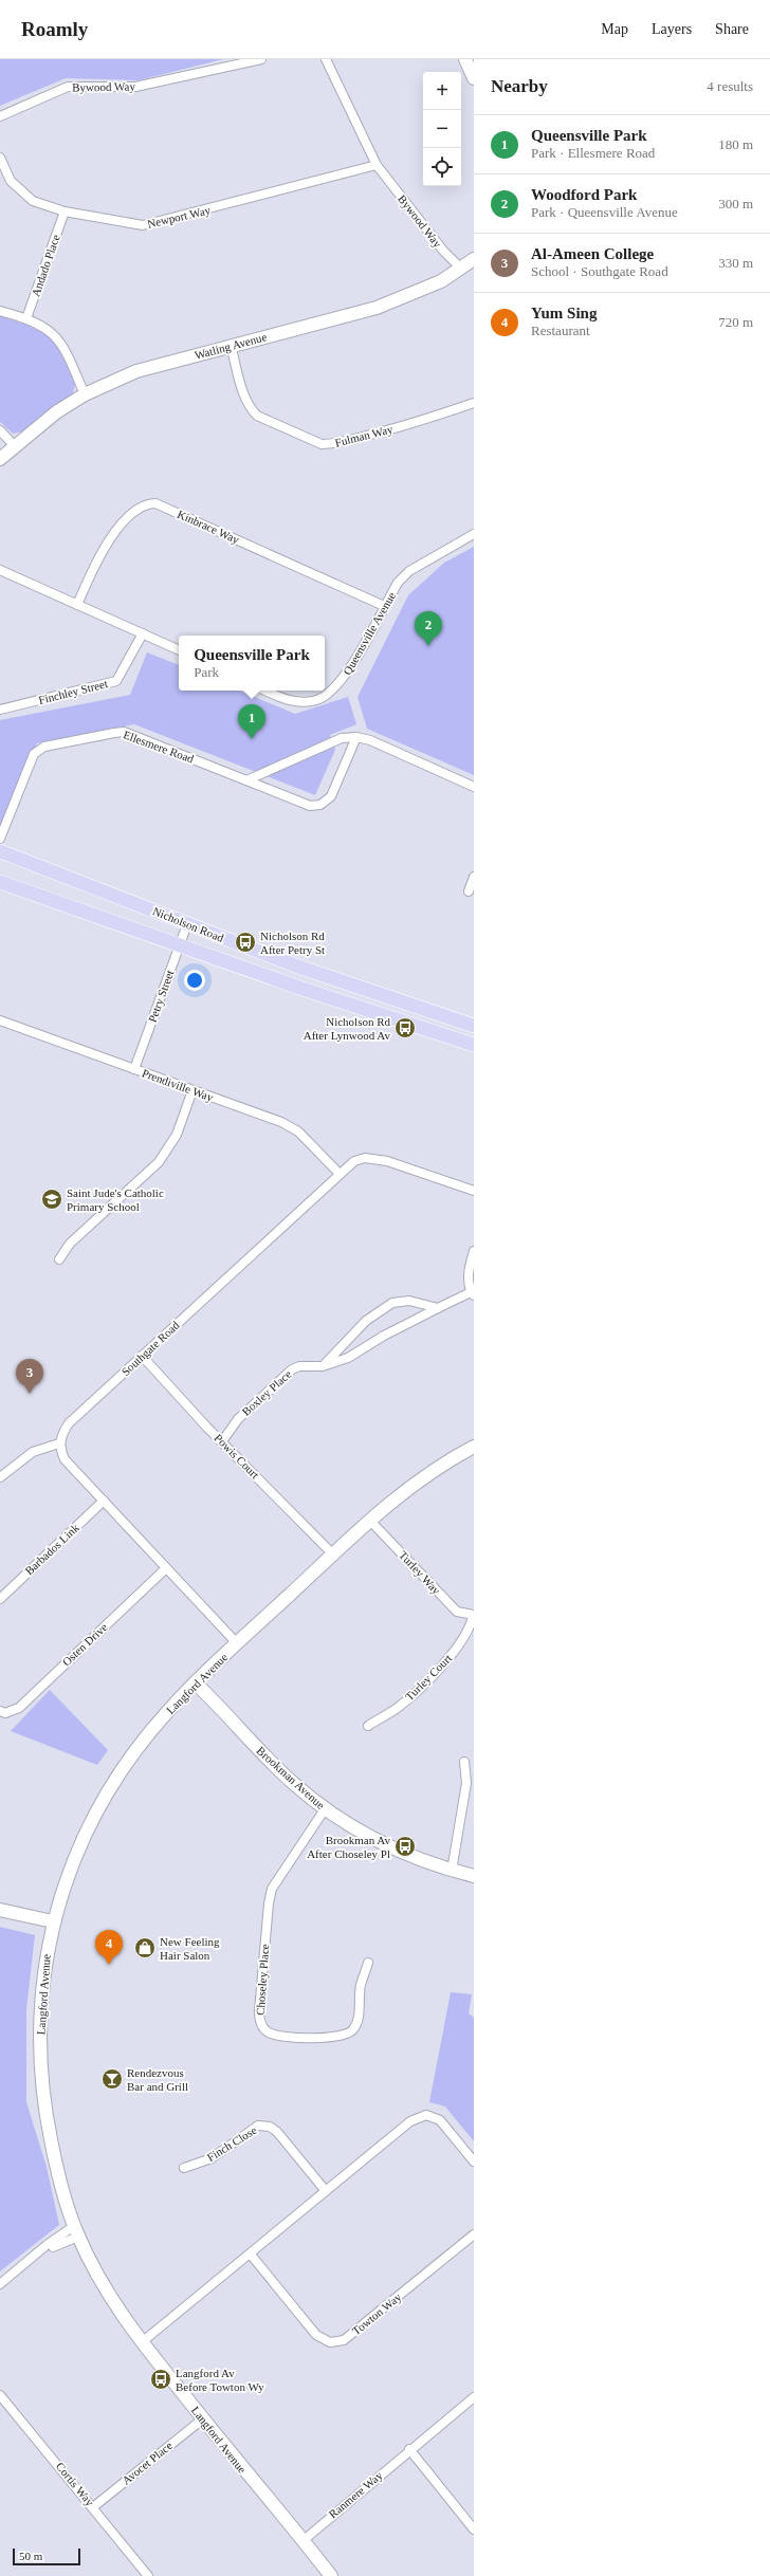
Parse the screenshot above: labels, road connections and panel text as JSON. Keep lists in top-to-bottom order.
{
  "streets": {
    "main road": [
      "Watling Avenue",
      "Nicholson Road",
      "Langford Avenue",
      "Brookman Avenue"
    ],
    "street": [
      "Bywood Way",
      "Newport Way",
      "Andado Place",
      "Fulman Way",
      "Kinbrace Way",
      "Queensville Avenue",
      "Finchley Street",
      "Ellesmere Road",
      "Petry Street",
      "Prendiville Way",
      "Southgate Road",
      "Boxley Place",
      "Powis Court",
      "Barbados Link",
      "Turley Way",
      "Osten Drive",
      "Turley Court",
      "Choseley Place",
      "Finch Close",
      "Towton Way",
      "Avocet Place",
      "Cortis Way",
      "Ranmere Way"
    ]
  },
  "crossings": [
    ["Bywood Way", "Newport Way"],
    ["Bywood Way", "Watling Avenue"],
    ["Newport Way", "Andado Place"],
    ["Watling Avenue", "Fulman Way"],
    ["Kinbrace Way", "Queensville Avenue"],
    ["Nicholson Road", "Petry Street"],
    ["Petry Street", "Prendiville Way"],
    ["Prendiville Way", "Southgate Road"],
    ["Southgate Road", "Powis Court"],
    ["Boxley Place", "Powis Court"],
    ["Powis Court", "Langford Avenue"],
    ["Turley Way", "Turley Court"],
    ["Turley Way", "Langford Avenue"],
    ["Langford Avenue", "Brookman Avenue"],
    ["Langford Avenue", "Avocet Place"],
    ["Langford Avenue", "Ranmere Way"],
    ["Brookman Avenue", "Choseley Place"],
    ["Avocet Place", "Cortis Way"]
  ],
  "places": {
    "bus stop": [
      "Nicholson Rd After Petry St",
      "Nicholson Rd After Lynwood Av",
      "Brookman Av After Choseley Pl",
      "Langford Av Before Towton Wy"
    ],
    "school or university": ["Saint Jude's Catholic Primary School"],
    "shop": ["New Feeling Hair Salon"],
    "bar": ["Rendezvous Bar and Grill"]
  },
  "scale_bar": "50 m",
  "page": {
    "header": "Roamly",
    "nav": ["Map", "Layers", "Share"],
    "heading": ["Nearby", "4 results"],
    "map_buttons": ["+", "−"],
    "list": [
      {
        "mark": "1",
        "name": "Queensville Park",
        "note": "Park · Ellesmere Road",
        "value": "180 m"
      },
      {
        "mark": "2",
        "name": "Woodford Park",
        "note": "Park · Queensville Avenue",
        "value": "300 m"
      },
      {
        "mark": "3",
        "name": "Al-Ameen College",
        "note": "School · Southgate Road",
        "value": "330 m"
      },
      {
        "mark": "4",
        "name": "Yum Sing",
        "note": "Restaurant",
        "value": "720 m"
      }
    ],
    "pins": [
      "2",
      "1",
      "3",
      "4"
    ],
    "popup": ["Queensville Park", "Park"],
    "scale": "50 m"
  }
}
